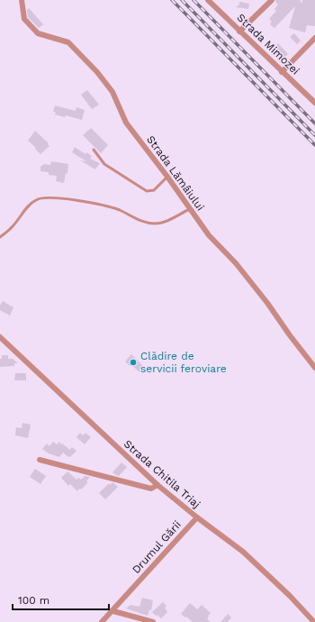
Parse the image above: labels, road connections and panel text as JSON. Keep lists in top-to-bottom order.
{
  "streets": {
    "street": [
      "Strada Mimozei",
      "Strada Lămâiului",
      "Strada Chitila Triaj",
      "Drumul Gării"
    ]
  },
  "crossings": [
    ["Strada Chitila Triaj", "Drumul Gării"]
  ],
  "places": ["Clădire de servicii feroviare"],
  "scale_bar": "100 m"
}
